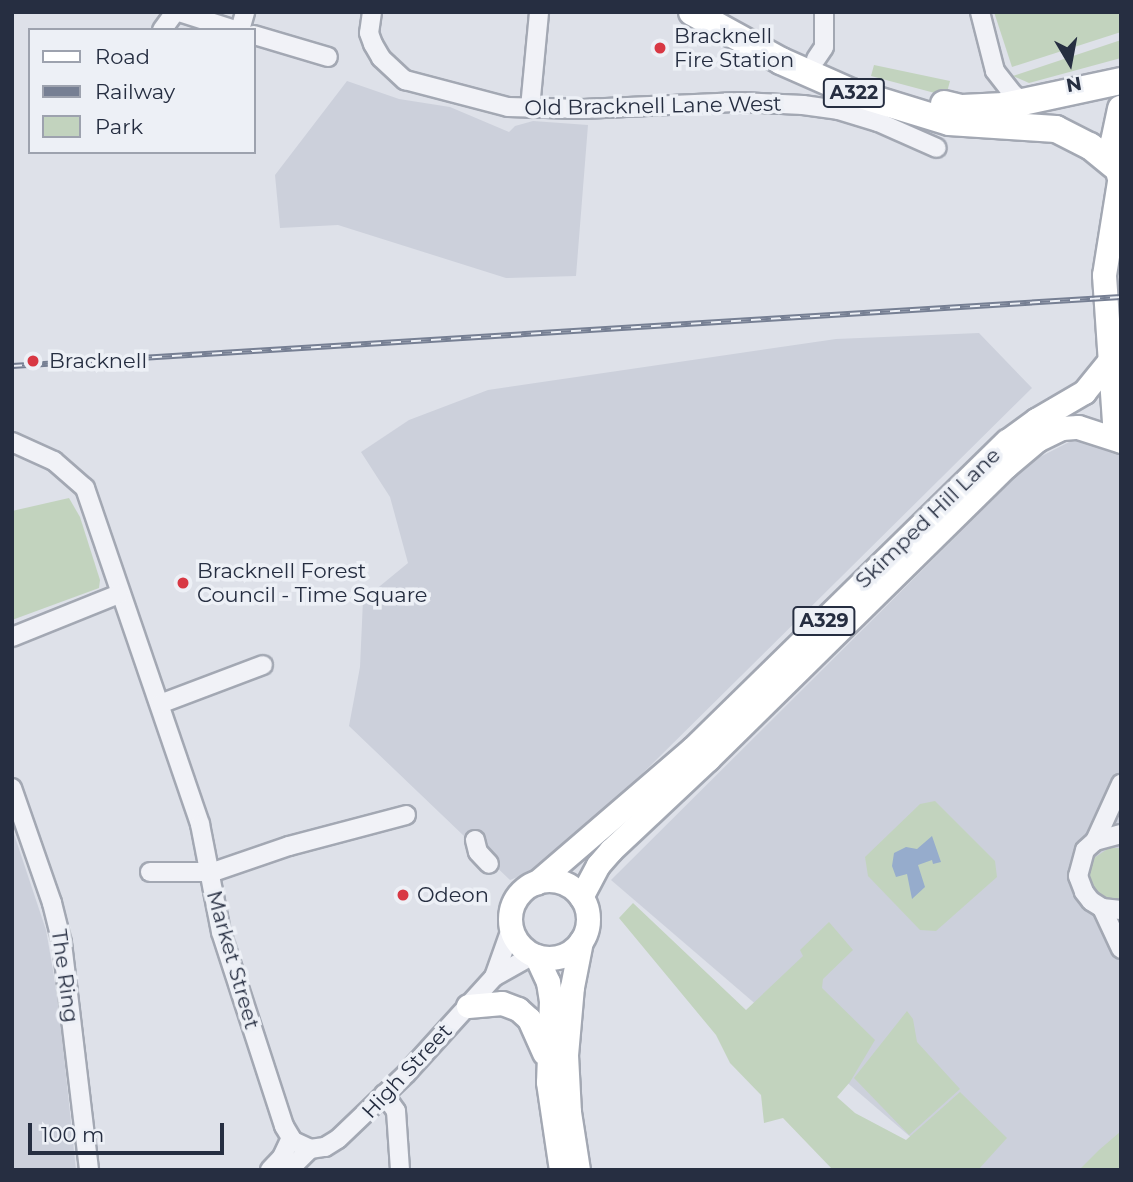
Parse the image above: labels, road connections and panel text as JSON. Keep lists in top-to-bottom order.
{
  "streets": {
    "highway": ["A322"],
    "main road": ["Skimped Hill Lane", "A329"],
    "street": [
      "Old Bracknell Lane West",
      "Market Street",
      "The Ring",
      "High Street"
    ]
  },
  "crossings": [
    ["A322", "A329"],
    ["Skimped Hill Lane", "A329"],
    ["Skimped Hill Lane", "High Street"]
  ],
  "places": [
    "Bracknell Fire Station",
    "Bracknell",
    "Bracknell Forest Council - Time Square",
    "Odeon"
  ],
  "legend": ["Road", "Railway", "Park"],
  "scale_bar": "100 m",
  "north": "bottom"
}
